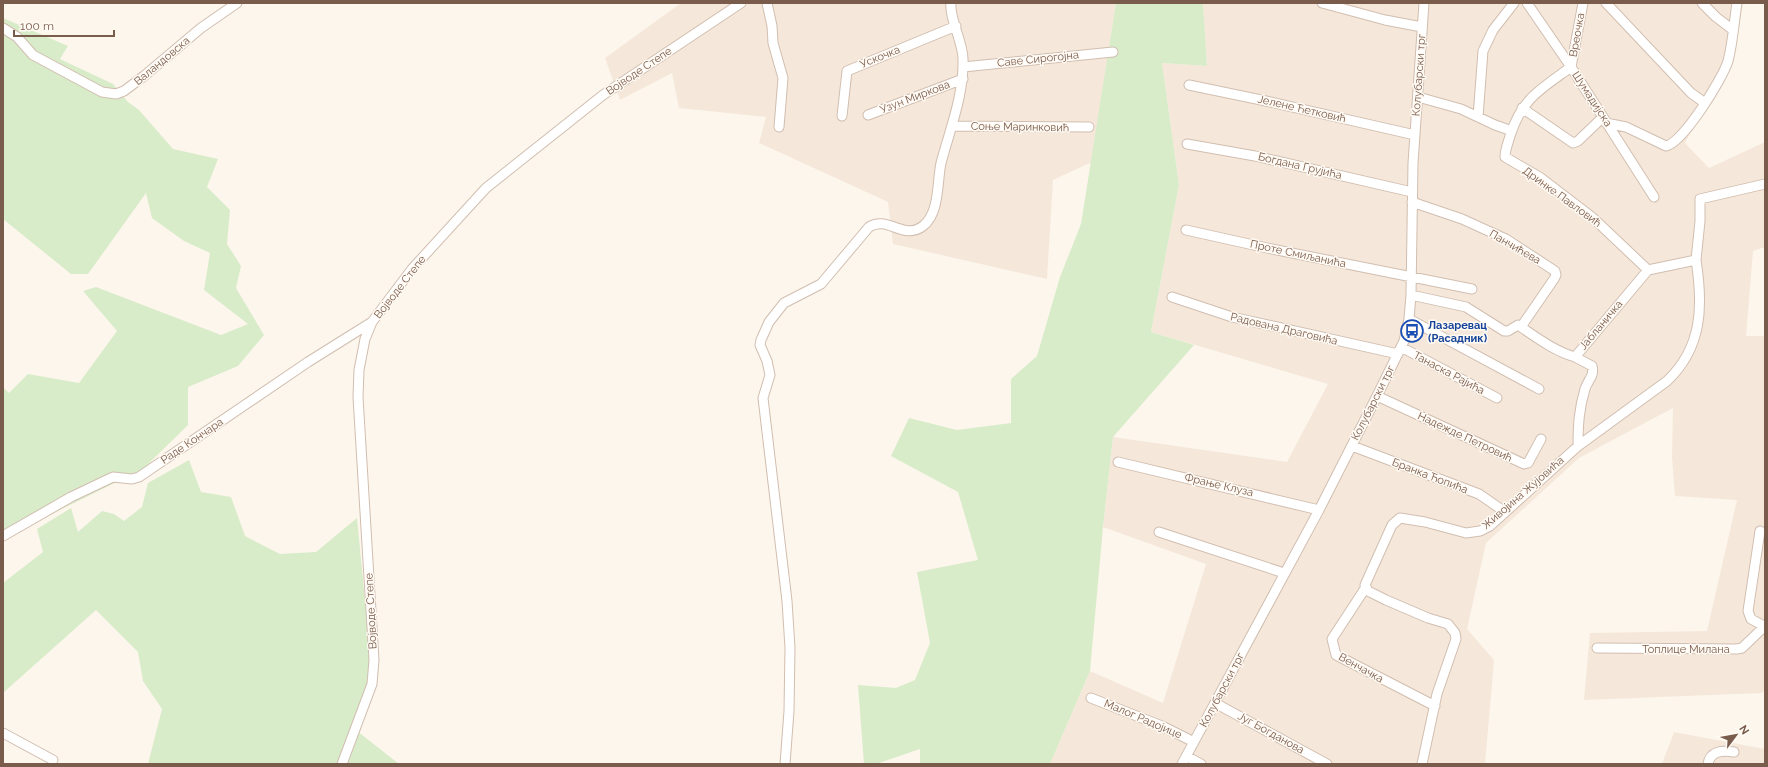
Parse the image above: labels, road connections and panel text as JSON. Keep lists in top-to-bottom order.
{
  "streets": {
    "street": [
      "Вреочка",
      "Ускочка",
      "Саве Сирогојна",
      "Валандовска",
      "Војводе Степе",
      "Колубарски трг",
      "Узун Миркова",
      "Шумадијска",
      "Јелене Ћетковић",
      "Соње Маринковић",
      "Богдана Грујића",
      "Дринке Павловић",
      "Панчићева",
      "Проте Смиљанића",
      "Јабланичка",
      "Радована Драговића",
      "Танаска Рајића",
      "Надежде Петровић",
      "Раде Кончара",
      "Бранка Ћопића",
      "Фрање Клуза",
      "Живојина Жујовића",
      "Топлице Милана",
      "Венчачка",
      "Малог Радојице",
      "Југ Богданова"
    ]
  },
  "crossings": [
    ["Вреочка", "Шумадијска"],
    ["Вреочка", "Дринке Павловић"],
    ["Војводе Степе", "Раде Кончара"],
    ["Колубарски трг", "Јелене Ћетковић"],
    ["Колубарски трг", "Богдана Грујића"],
    ["Колубарски трг", "Панчићева"],
    ["Колубарски трг", "Проте Смиљанића"],
    ["Колубарски трг", "Радована Драговића"],
    ["Колубарски трг", "Танаска Рајића"],
    ["Колубарски трг", "Надежде Петровић"],
    ["Колубарски трг", "Бранка Ћопића"],
    ["Колубарски трг", "Фрање Клуза"],
    ["Колубарски трг", "Малог Радојице"],
    ["Колубарски трг", "Југ Богданова"],
    ["Шумадијска", "Дринке Павловић"],
    ["Дринке Павловић", "Јабланичка"],
    ["Јабланичка", "Живојина Жујовића"],
    ["Радована Драговића", "Танаска Рајића"],
    ["Бранка Ћопића", "Живојина Жујовића"],
    ["Живојина Жујовића", "Венчачка"]
  ],
  "places": {
    "bus stop": ["Лазаревац (Расадник)"]
  },
  "scale_bar": "100 m",
  "north": "top right"
}
